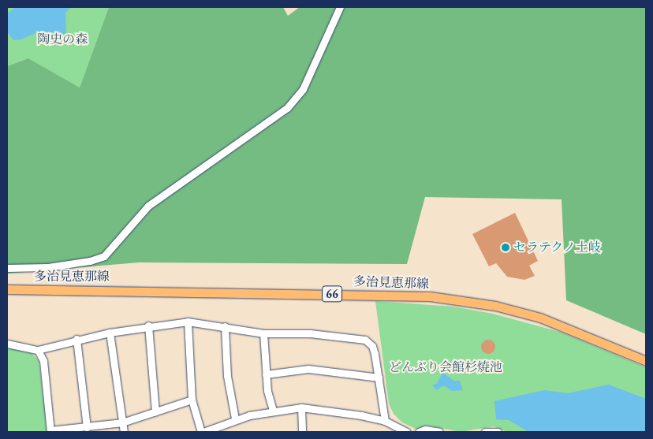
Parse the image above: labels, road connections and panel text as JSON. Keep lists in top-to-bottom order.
{
  "streets": {
    "main road": ["多治見恵那線", "66"]
  },
  "parks": ["陶史の森", "どんぶり会館杉焼池"],
  "places": ["セラテクノ土岐"]
}
